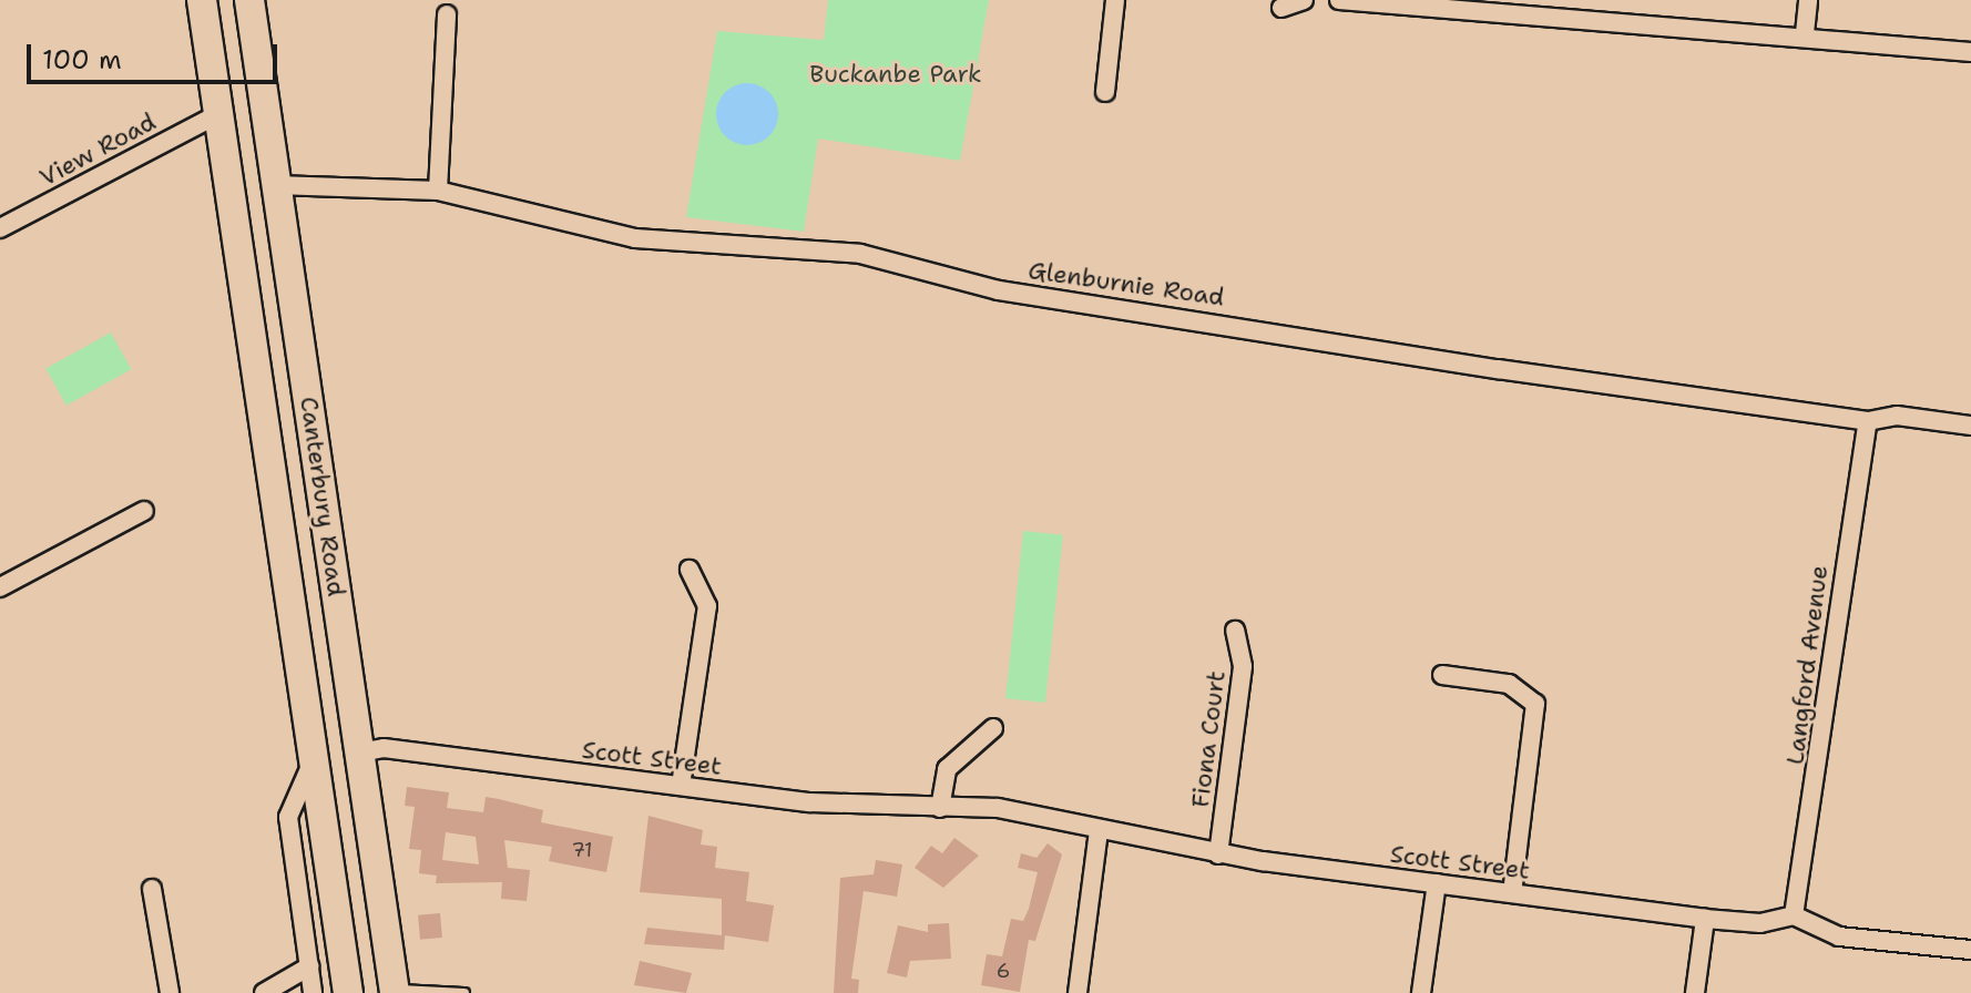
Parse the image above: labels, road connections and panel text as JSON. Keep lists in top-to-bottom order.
{
  "streets": {
    "main road": ["Canterbury Road"],
    "street": [
      "View Road",
      "Glenburnie Road",
      "Langford Avenue",
      "Fiona Court",
      "Scott Street"
    ]
  },
  "crossings": [
    ["View Road", "Canterbury Road"],
    ["Glenburnie Road", "Canterbury Road"],
    ["Glenburnie Road", "Langford Avenue"],
    ["Canterbury Road", "Scott Street"],
    ["Langford Avenue", "Scott Street"],
    ["Fiona Court", "Scott Street"]
  ],
  "parks": ["Buckanbe Park"],
  "house_numbers": ["71", "6"],
  "scale_bar": "100 m"
}
